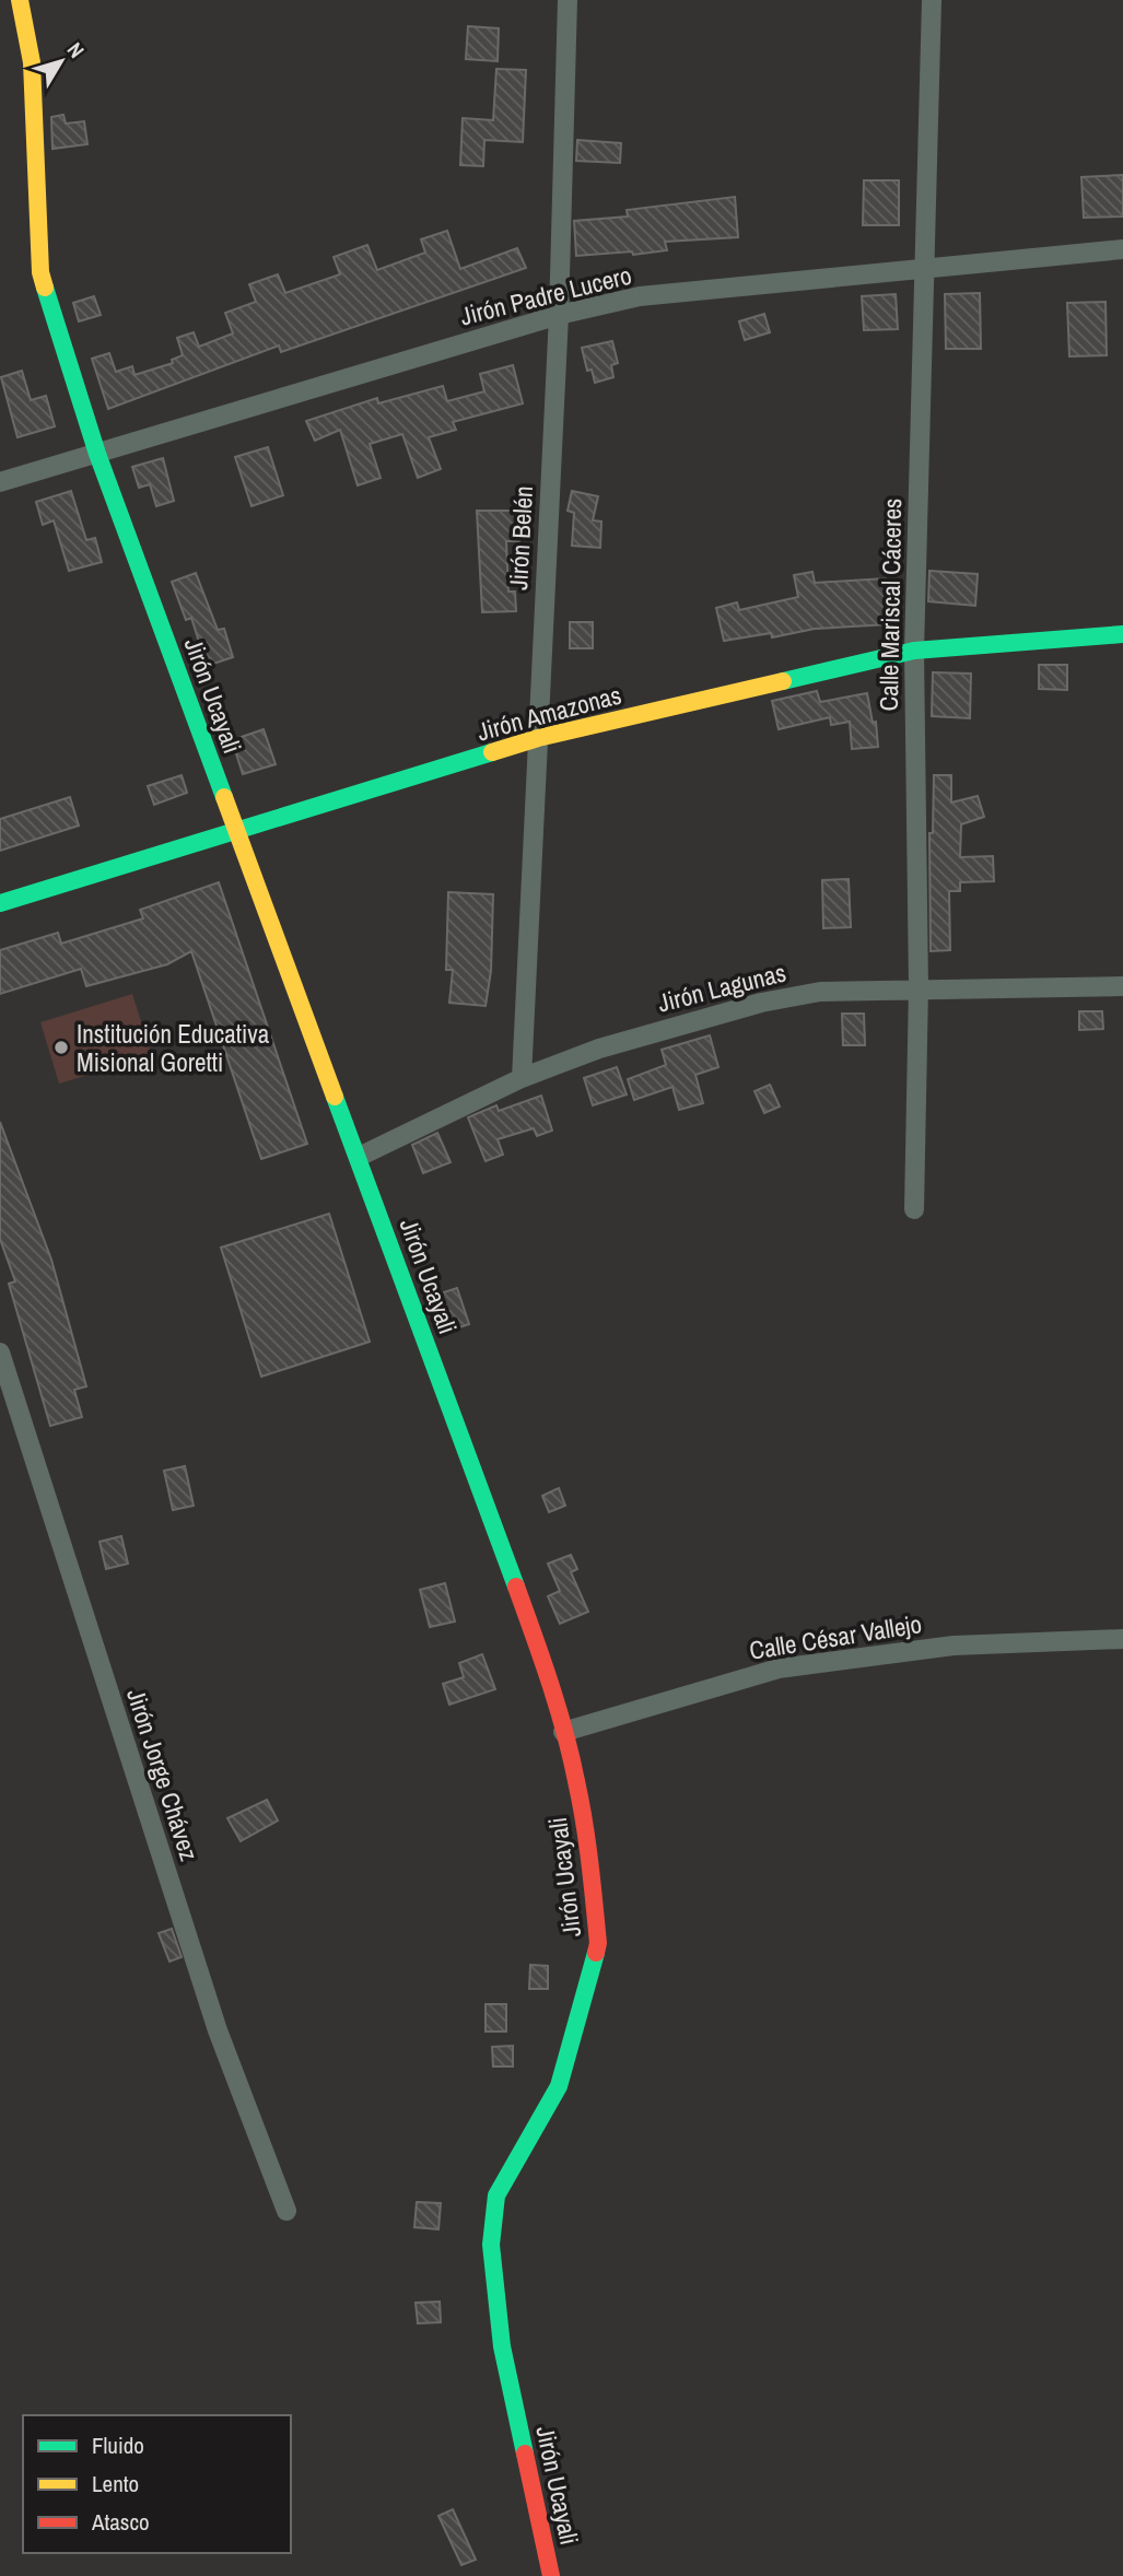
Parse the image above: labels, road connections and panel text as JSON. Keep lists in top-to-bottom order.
{
  "streets": {
    "street": [
      "Jirón Padre Lucero",
      "Jirón Belén",
      "Calle Mariscal Cáceres",
      "Jirón Ucayali",
      "Jirón Amazonas",
      "Jirón Lagunas",
      "Calle César Vallejo",
      "Jirón Jorge Chávez"
    ]
  },
  "crossings": [
    ["Jirón Padre Lucero", "Jirón Belén"],
    ["Jirón Padre Lucero", "Calle Mariscal Cáceres"],
    ["Jirón Padre Lucero", "Jirón Ucayali"],
    ["Jirón Belén", "Jirón Amazonas"],
    ["Jirón Belén", "Jirón Lagunas"],
    ["Calle Mariscal Cáceres", "Jirón Amazonas"],
    ["Calle Mariscal Cáceres", "Jirón Lagunas"],
    ["Jirón Ucayali", "Jirón Amazonas"],
    ["Jirón Ucayali", "Jirón Lagunas"],
    ["Jirón Ucayali", "Calle César Vallejo"]
  ],
  "places": ["Institución Educativa Misional Goretti"],
  "legend": ["Fluido", "Lento", "Atasco"],
  "north": "top right"
}
